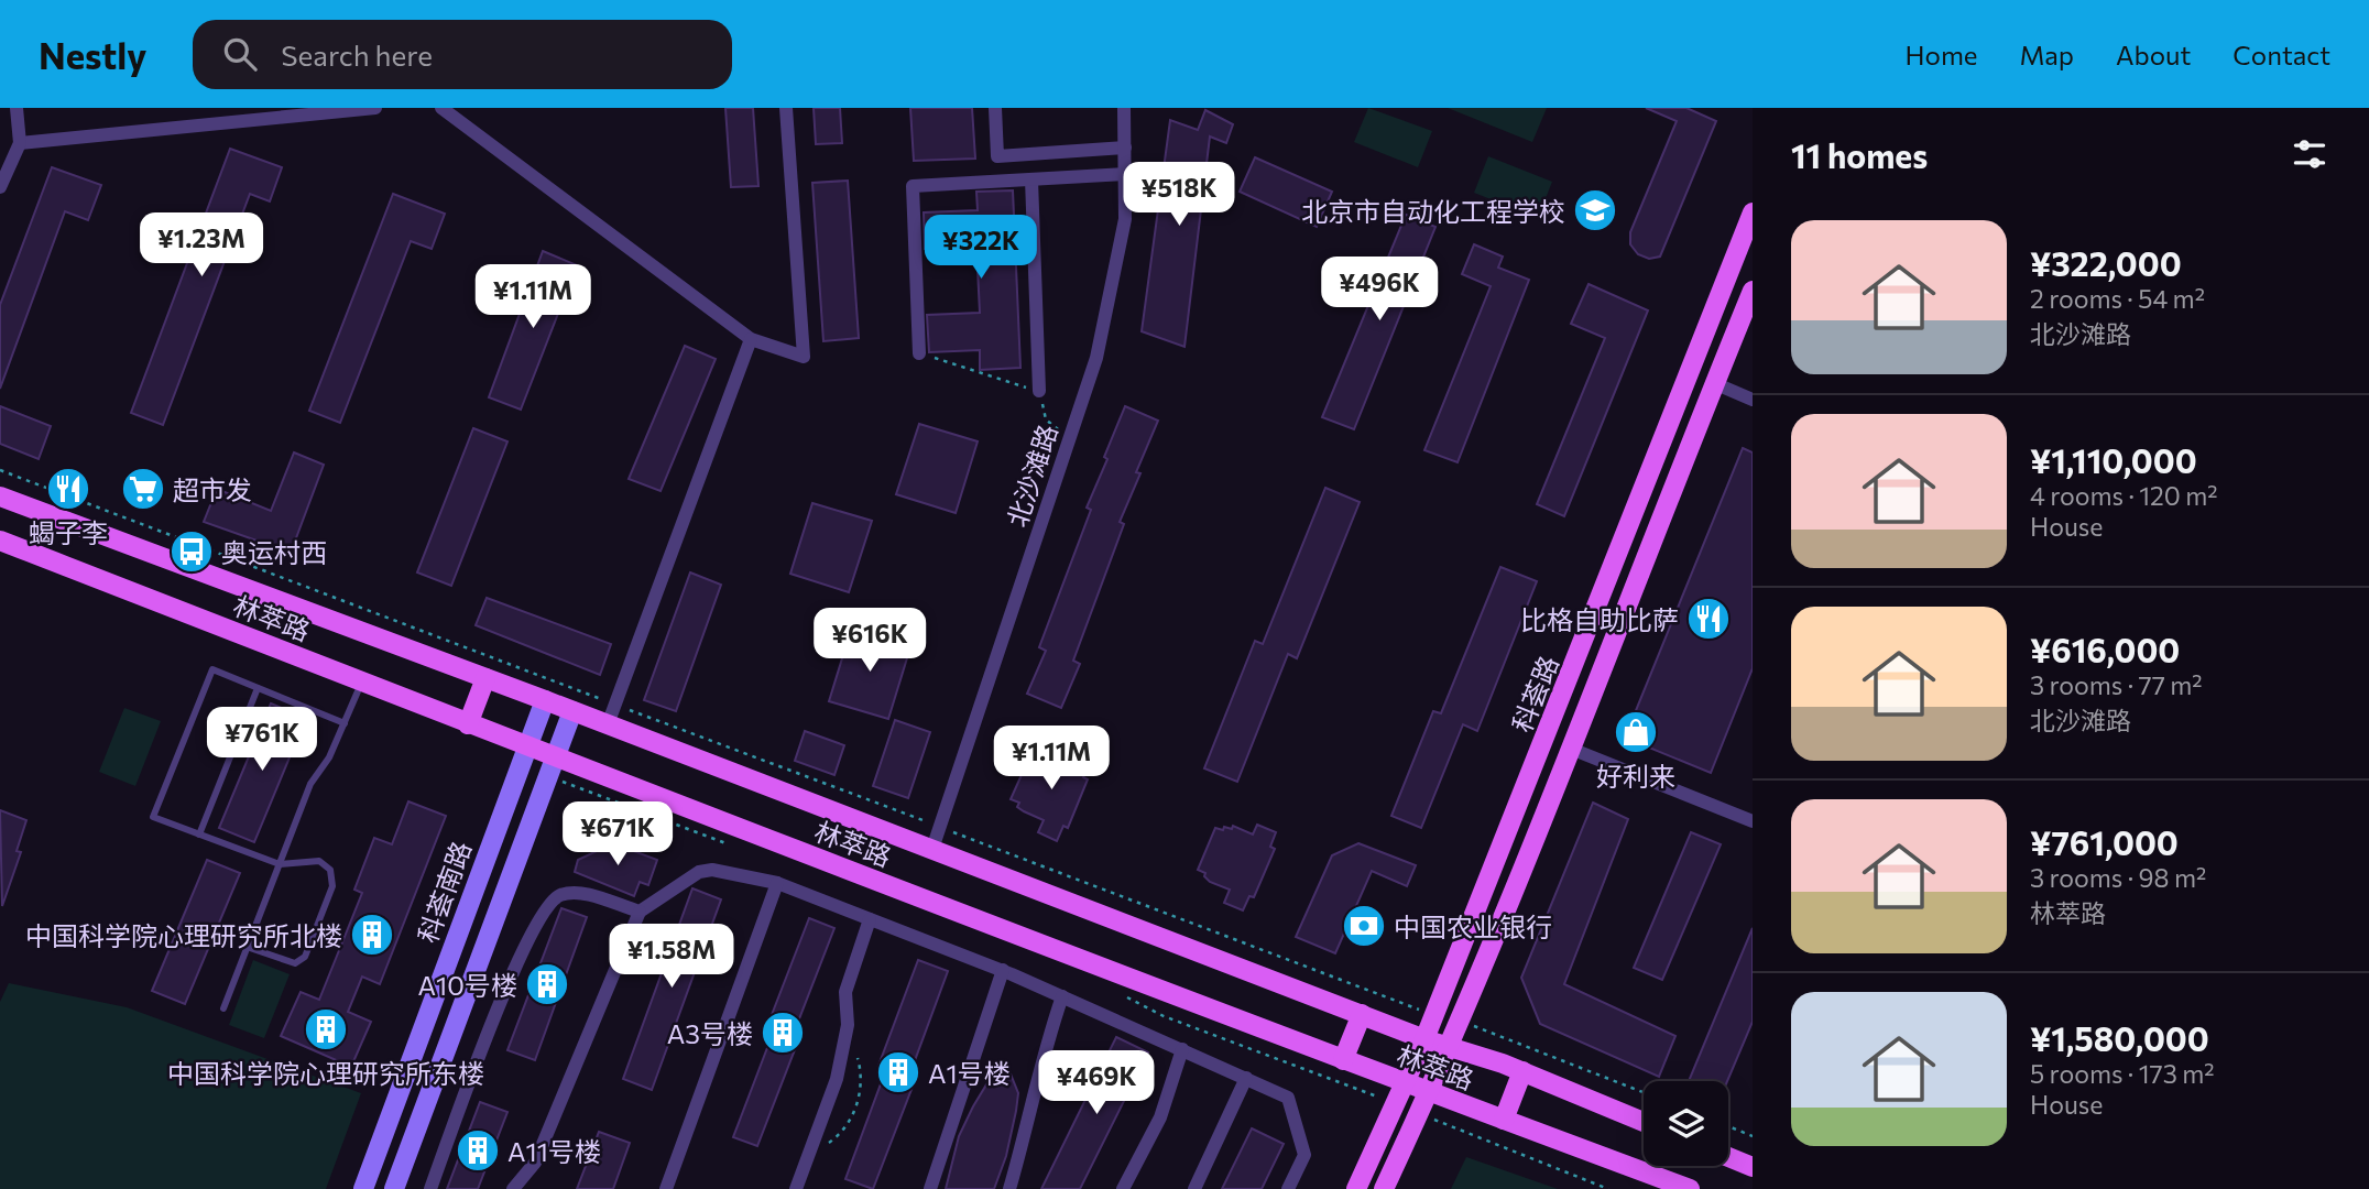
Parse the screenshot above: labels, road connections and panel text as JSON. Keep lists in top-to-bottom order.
{
  "streets": {
    "main road": ["林萃路", "科荟路"],
    "street": ["北沙滩路", "科荟南路"]
  },
  "crossings": [
    ["北沙滩路", "林萃路"],
    ["林萃路", "科荟路"],
    ["林萃路", "科荟南路"]
  ],
  "places": {
    "school or university": ["北京市自动化工程学校"],
    "restaurant": ["蝎子李", "比格自助比萨"],
    "supermarket": ["超市发"],
    "bus stop": ["奥运村西"],
    "shop": ["好利来"],
    "bank": ["中国农业银行"],
    "building": [
      "中国科学院心理研究所北楼",
      "A10号楼",
      "中国科学院心理研究所东楼",
      "A3号楼",
      "A1号楼",
      "A11号楼"
    ]
  },
  "page": {
    "header": "Nestly",
    "search": "Search here",
    "nav": [
      "Home",
      "Map",
      "About",
      "Contact"
    ],
    "heading": "11 homes",
    "price": [
      "¥518K",
      "¥1.23M",
      "¥322K",
      "¥496K",
      "¥1.11M",
      "¥616K",
      "¥761K",
      "¥1.11M",
      "¥671K",
      "¥1.58M",
      "¥469K"
    ],
    "list": [
      {
        "name": "¥322,000",
        "note": "2 rooms · 54 m² · 北沙滩路"
      },
      {
        "name": "¥1,110,000",
        "note": "4 rooms · 120 m² · House"
      },
      {
        "name": "¥616,000",
        "note": "3 rooms · 77 m² · 北沙滩路"
      },
      {
        "name": "¥761,000",
        "note": "3 rooms · 98 m² · 林萃路"
      },
      {
        "name": "¥1,580,000",
        "note": "5 rooms · 173 m² · House"
      }
    ]
  }
}
